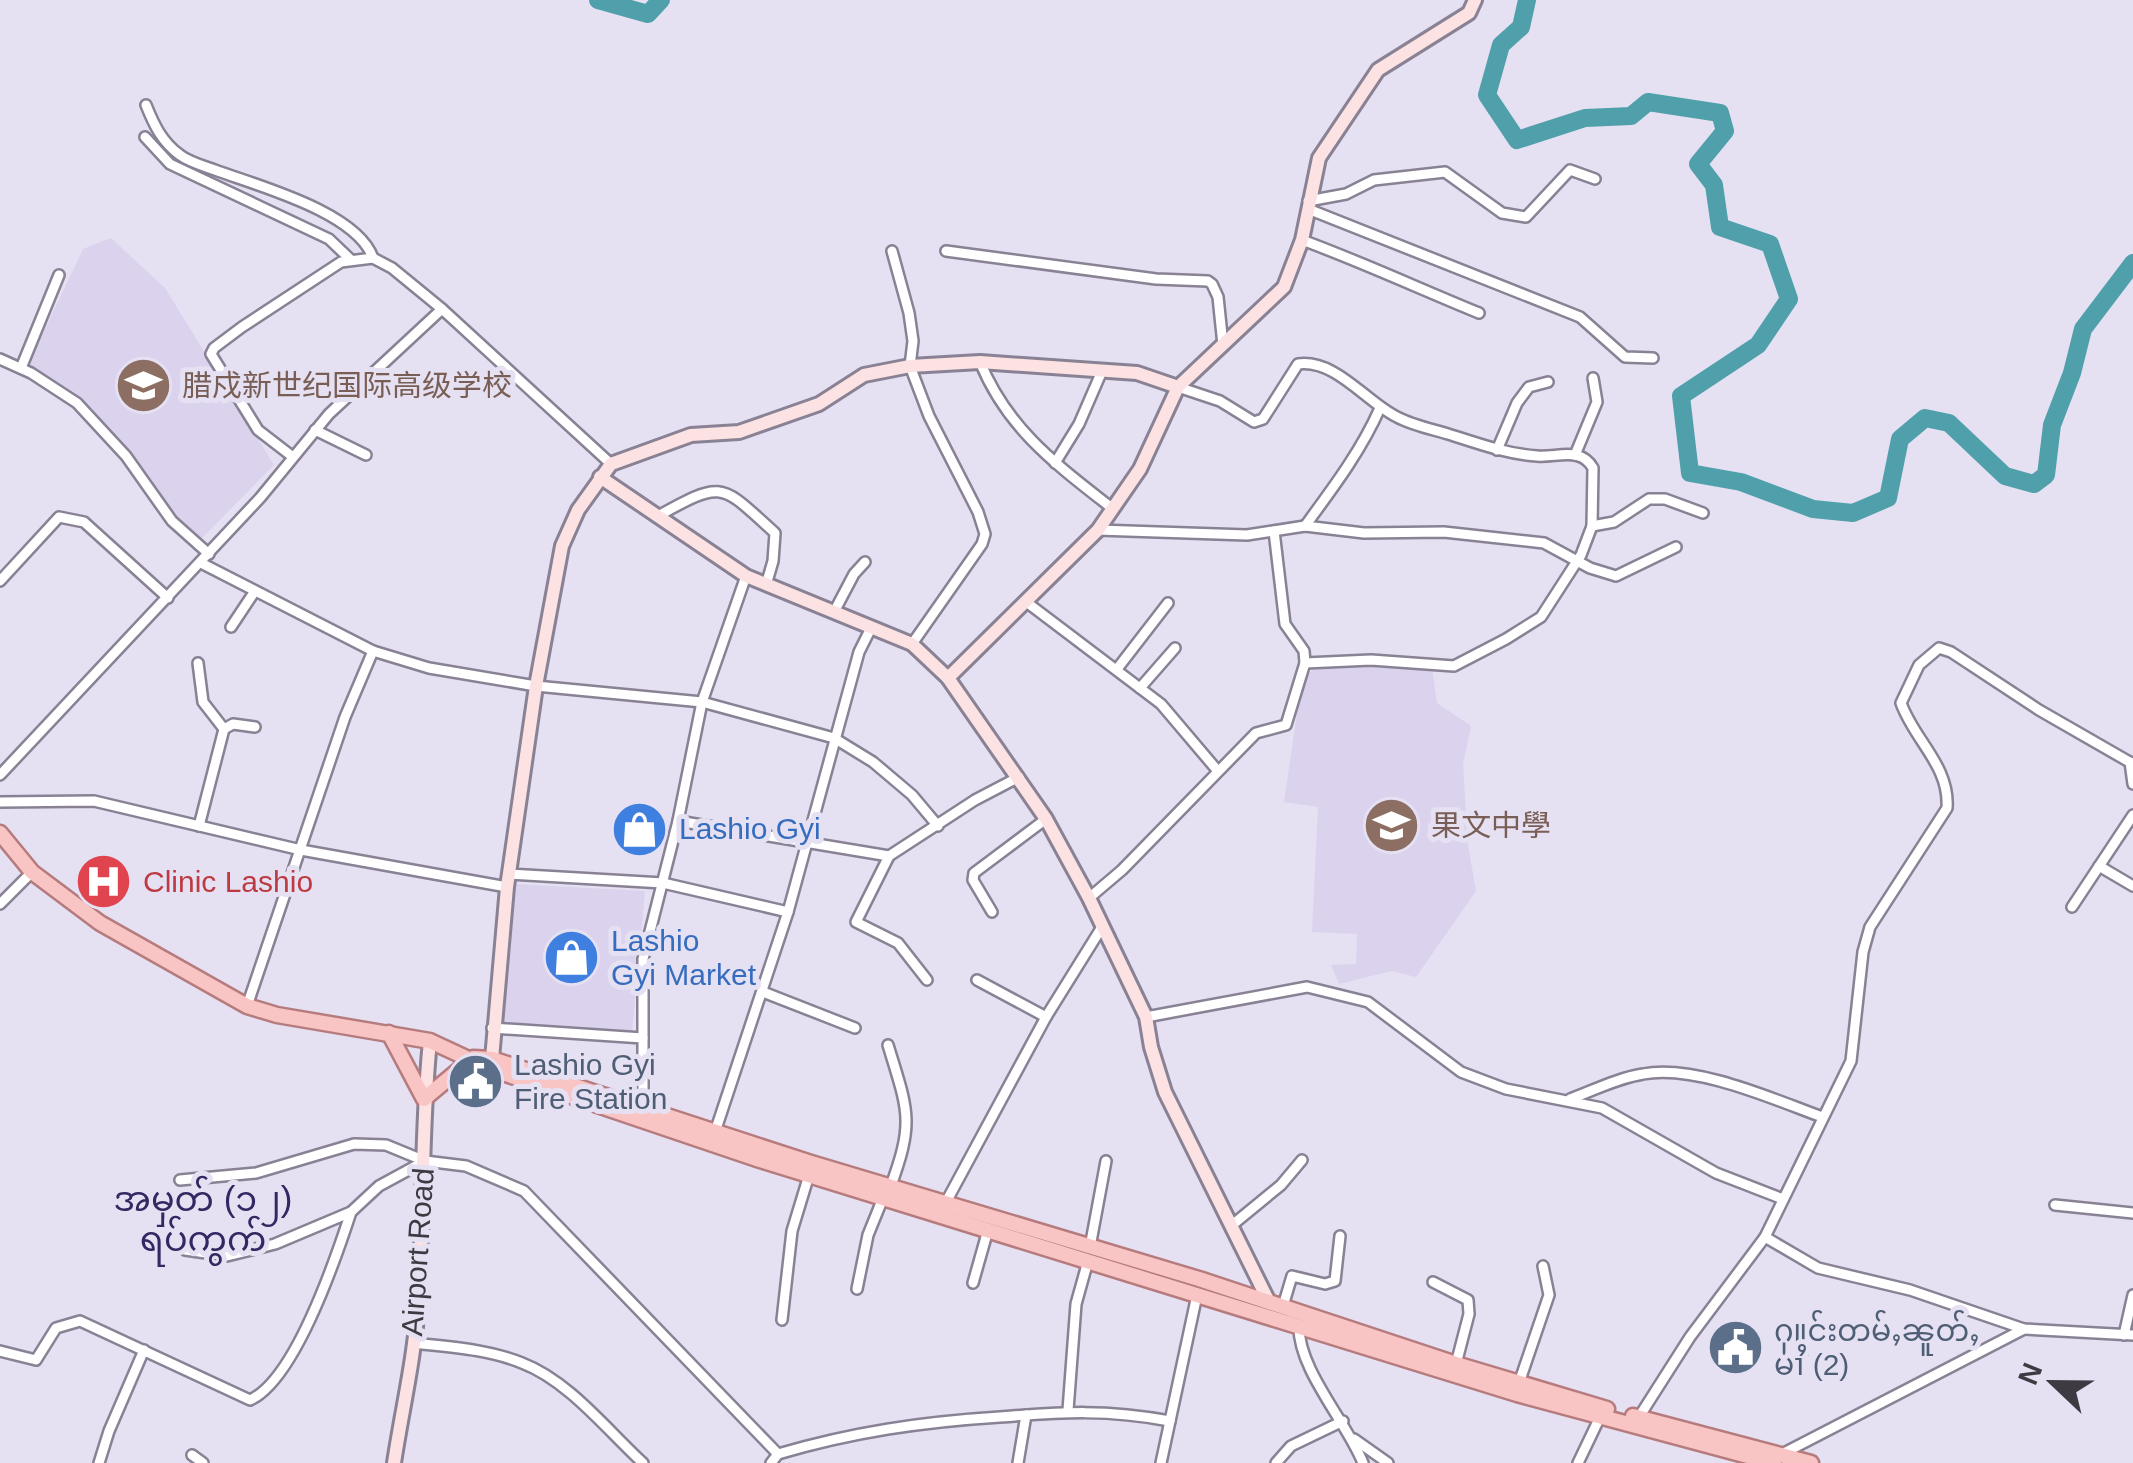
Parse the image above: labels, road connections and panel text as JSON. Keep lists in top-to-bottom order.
{
  "streets": {
    "street": ["Airport Road"]
  },
  "districts": ["အမှတ် (၁၂) ရပ်ကွက်"],
  "places": {
    "school or university": ["腊戍新世纪国际高级学校", "果文中學"],
    "shop": ["Lashio Gyi", "Lashio Gyi Market"],
    "hospital": ["Clinic Lashio"],
    "public building": ["Lashio Gyi Fire Station", "ႁူင်းတမ်ႇၼူတ်ႇ မၢႆ (2)"]
  },
  "north": "left"
}
